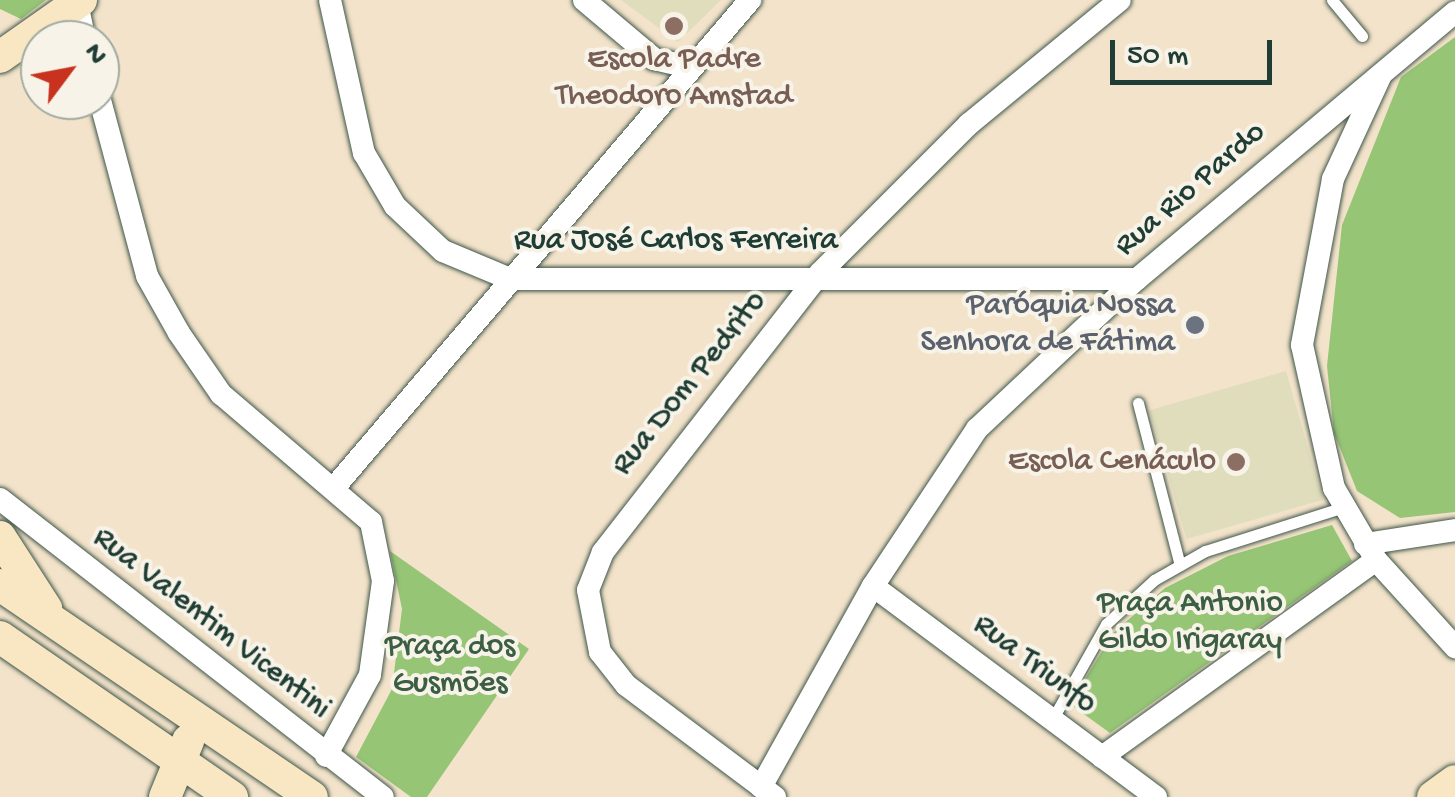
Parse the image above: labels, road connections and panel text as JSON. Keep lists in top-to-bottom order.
{
  "streets": {
    "street": [
      "Rua Rio Pardo",
      "Rua José Carlos Ferreira",
      "Rua Dom Pedrito",
      "Rua Valentim Vicentini",
      "Rua Triunfo"
    ]
  },
  "crossings": [
    ["Rua Rio Pardo", "Rua José Carlos Ferreira"],
    ["Rua Rio Pardo", "Rua Dom Pedrito"],
    ["Rua Rio Pardo", "Rua Triunfo"],
    ["Rua José Carlos Ferreira", "Rua Dom Pedrito"]
  ],
  "parks": ["Praça Antonio Gildo Irigaray", "Praça dos Gusmões"],
  "places": ["Escola Padre Theodoro Amstad", "Paróquia Nossa Senhora de Fátima", "Escola Cenáculo"],
  "scale_bar": "50 m",
  "north": "top right"
}
